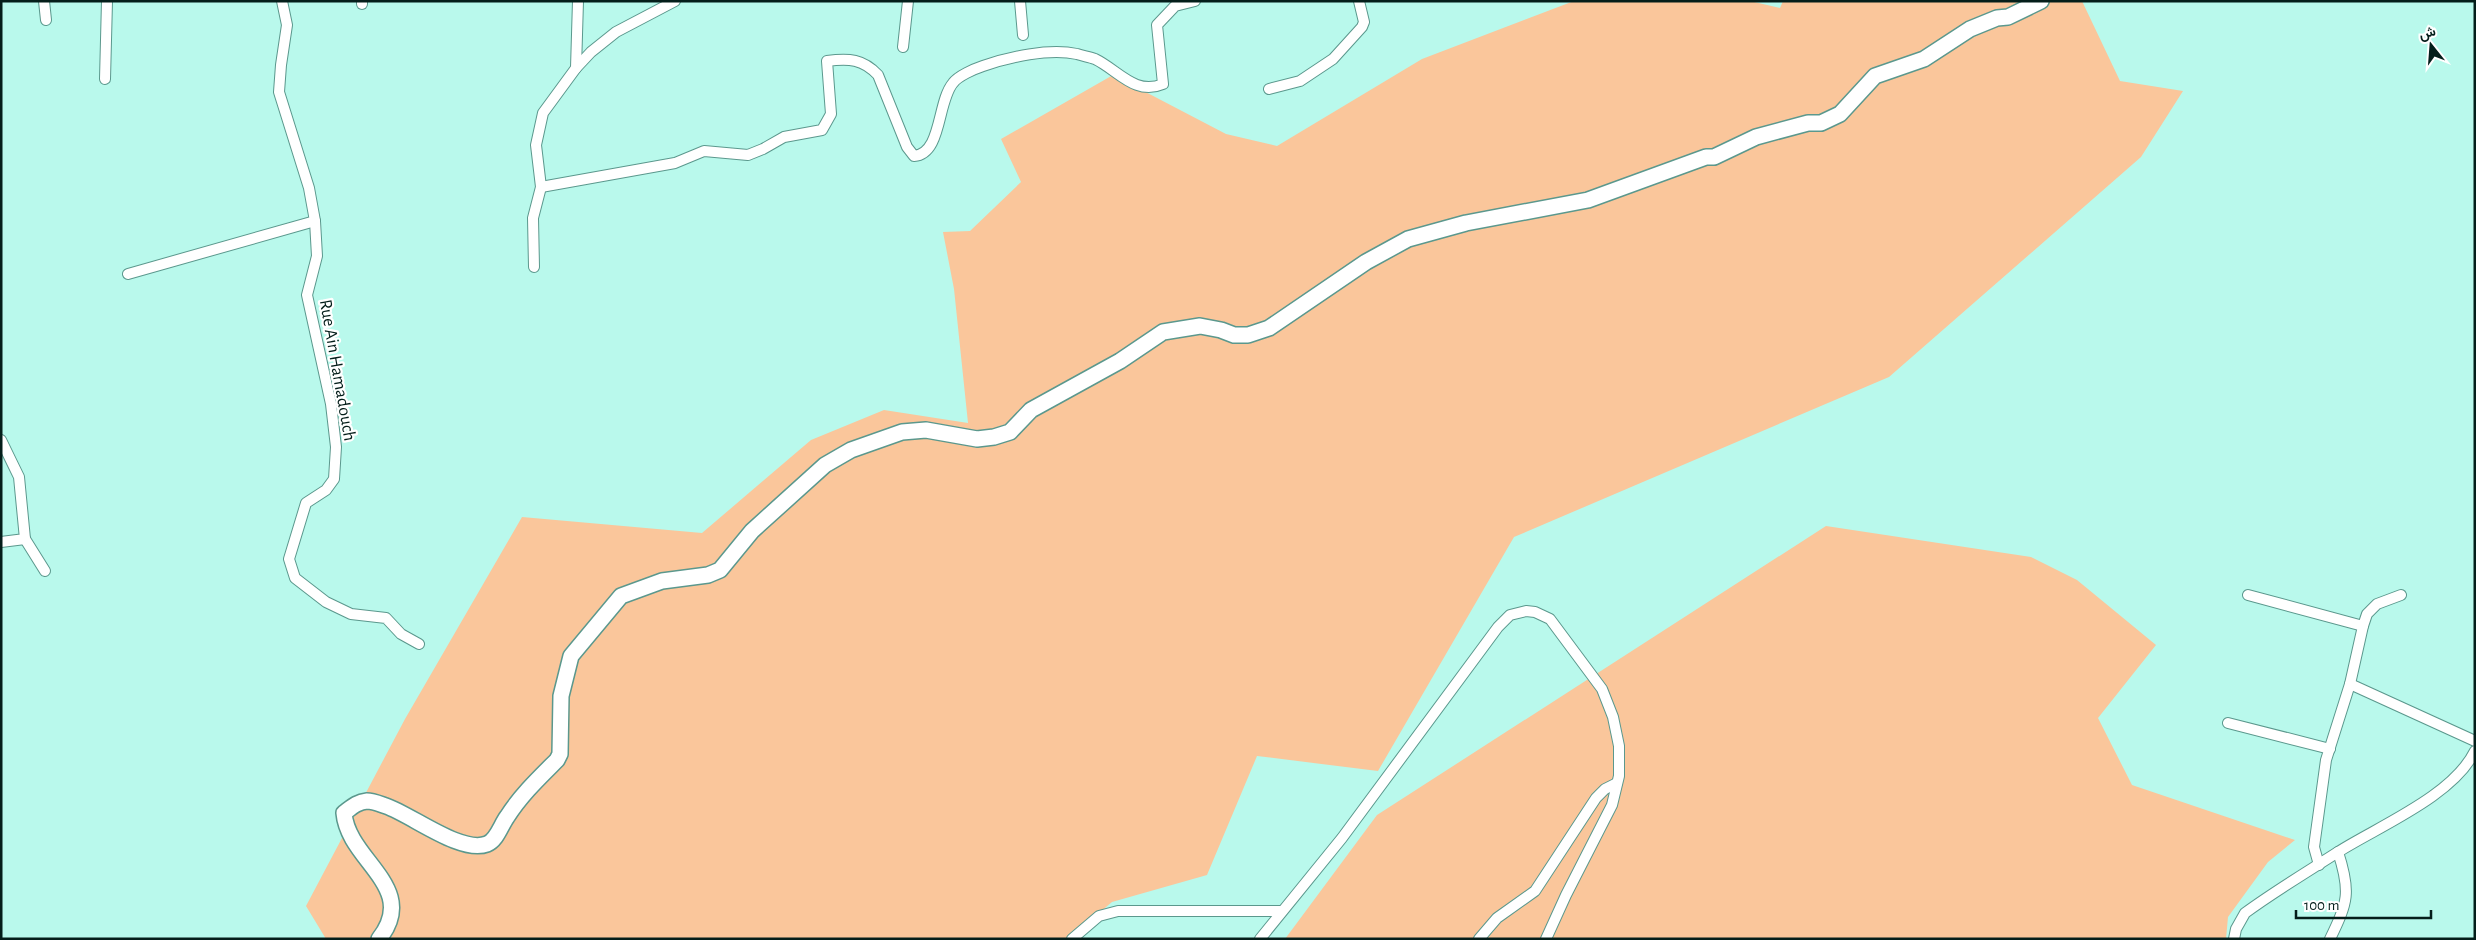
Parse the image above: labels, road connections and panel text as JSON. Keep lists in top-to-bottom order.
{
  "streets": {
    "street": ["Rue Ain Hamadouch"]
  },
  "scale_bar": "100 m",
  "north": "top"
}
